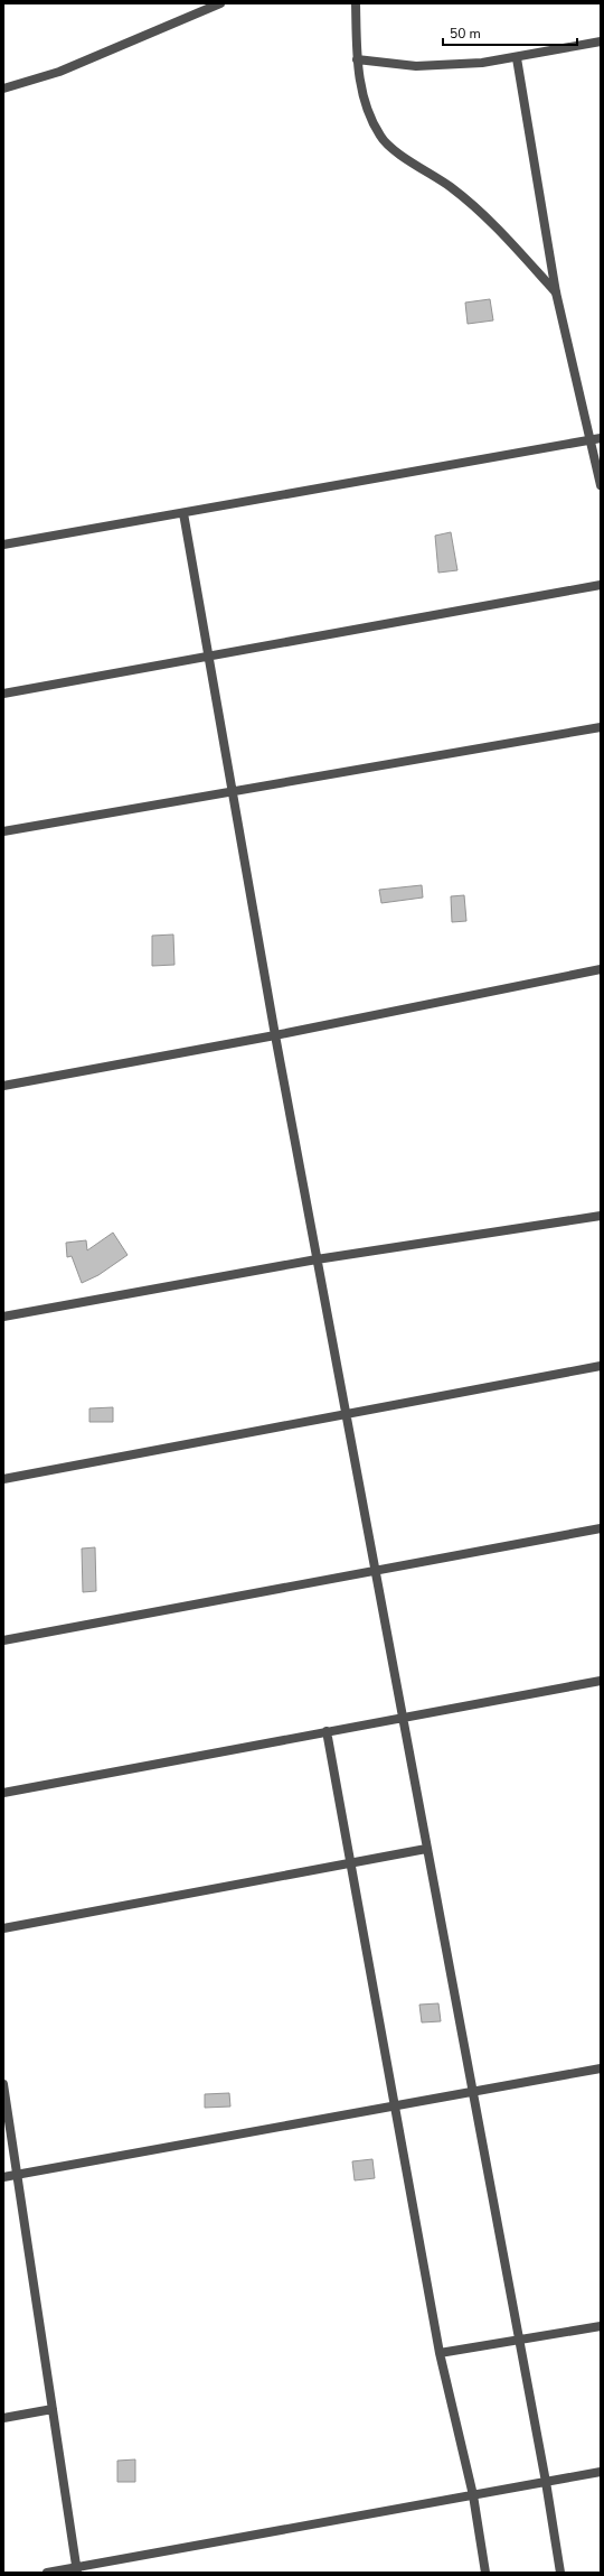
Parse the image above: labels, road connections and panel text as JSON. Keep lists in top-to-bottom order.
{
  "scale_bar": "50 m"
}
